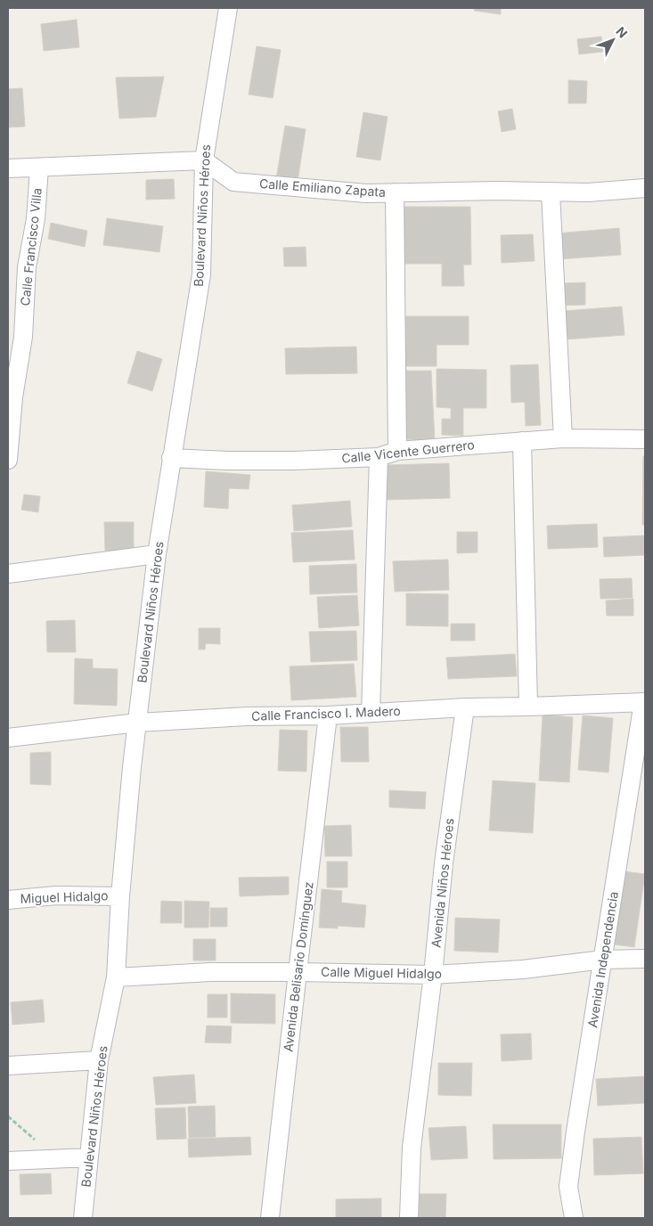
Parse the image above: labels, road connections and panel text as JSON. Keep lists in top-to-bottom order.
{
  "streets": {
    "street": [
      "Calle Emiliano Zapata",
      "Boulevard Niños Héroes",
      "Calle Francisco Villa",
      "Calle Vicente Guerrero",
      "Calle Francisco I. Madero",
      "Avenida Niños Héroes",
      "Miguel Hidalgo",
      "Avenida Independencia",
      "Avenida Belisario Domínguez",
      "Calle Miguel Hidalgo"
    ]
  },
  "crossings": [
    ["Calle Emiliano Zapata", "Boulevard Niños Héroes"],
    ["Boulevard Niños Héroes", "Calle Vicente Guerrero"],
    ["Boulevard Niños Héroes", "Calle Francisco I. Madero"],
    ["Boulevard Niños Héroes", "Miguel Hidalgo"],
    ["Boulevard Niños Héroes", "Calle Miguel Hidalgo"],
    ["Calle Francisco I. Madero", "Avenida Niños Héroes"],
    ["Calle Francisco I. Madero", "Avenida Independencia"],
    ["Calle Francisco I. Madero", "Avenida Belisario Domínguez"],
    ["Avenida Niños Héroes", "Calle Miguel Hidalgo"],
    ["Avenida Independencia", "Calle Miguel Hidalgo"],
    ["Avenida Belisario Domínguez", "Calle Miguel Hidalgo"]
  ],
  "north": "top right"
}
